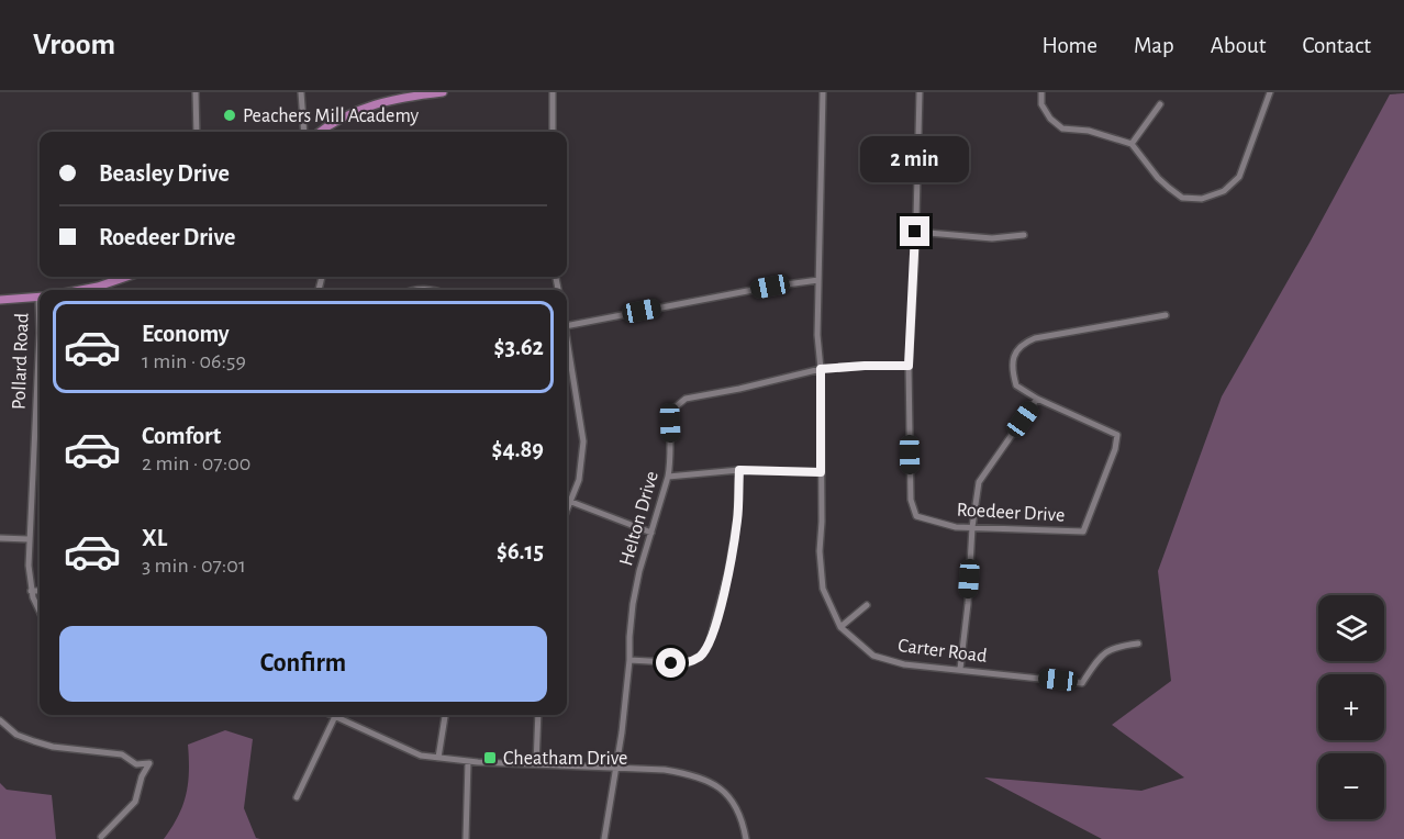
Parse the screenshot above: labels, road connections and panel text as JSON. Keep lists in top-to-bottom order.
{
  "streets": {
    "street": [
      "Pollard Road",
      "Roedeer Drive",
      "Helton Drive",
      "Carter Road"
    ]
  },
  "crossings": [
    ["Roedeer Drive", "Helton Drive"],
    ["Helton Drive", "Carter Road"]
  ],
  "places": {
    "other": ["Peachers Mill Academy"],
    "transit": ["Cheatham Drive"]
  },
  "page": {
    "header": "Vroom",
    "nav": [
      "Home",
      "Map",
      "About",
      "Contact"
    ],
    "banner": ["Beasley Drive", "Roedeer Drive"],
    "bubble": "2 min",
    "list": [
      {
        "name": "Economy",
        "note": "1 min · 06:59",
        "value": "$3.62"
      },
      {
        "name": "Comfort",
        "note": "2 min · 07:00",
        "value": "$4.89"
      },
      {
        "name": "XL",
        "note": "3 min · 07:01",
        "value": "$6.15"
      }
    ],
    "map_buttons": ["+", "−"],
    "buttons": "Confirm"
  }
}
